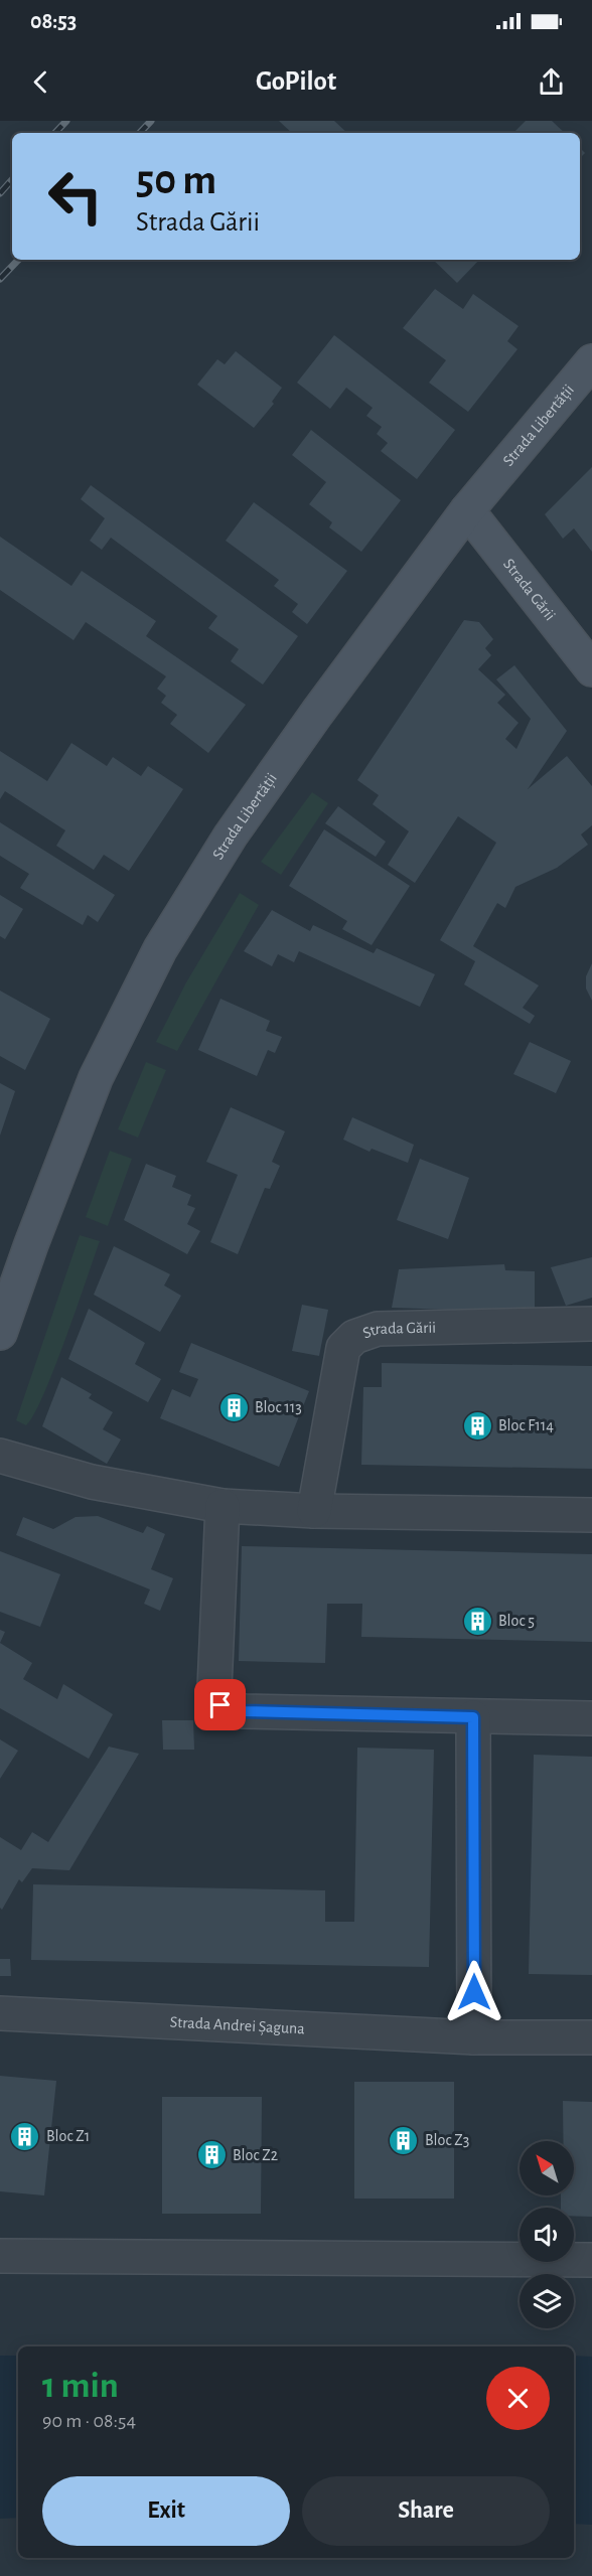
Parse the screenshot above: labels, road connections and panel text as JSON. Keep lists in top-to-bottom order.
{
  "streets": {
    "street": ["Strada Libertății", "Strada Gării", "Strada Andrei Șaguna"]
  },
  "crossings": [
    ["Strada Libertății", "Strada Gării"]
  ],
  "places": {
    "building": [
      "Bloc 113",
      "Bloc F114",
      "Bloc 5",
      "Bloc Z1",
      "Bloc Z3",
      "Bloc Z2"
    ]
  },
  "north": "top left",
  "page": {
    "status": "08:53",
    "header": "GoPilot",
    "turn": ["50 m", "Strada Gării"],
    "heading": ["1 min", "90 m · 08:54"],
    "buttons": ["Exit", "Share"]
  }
}
